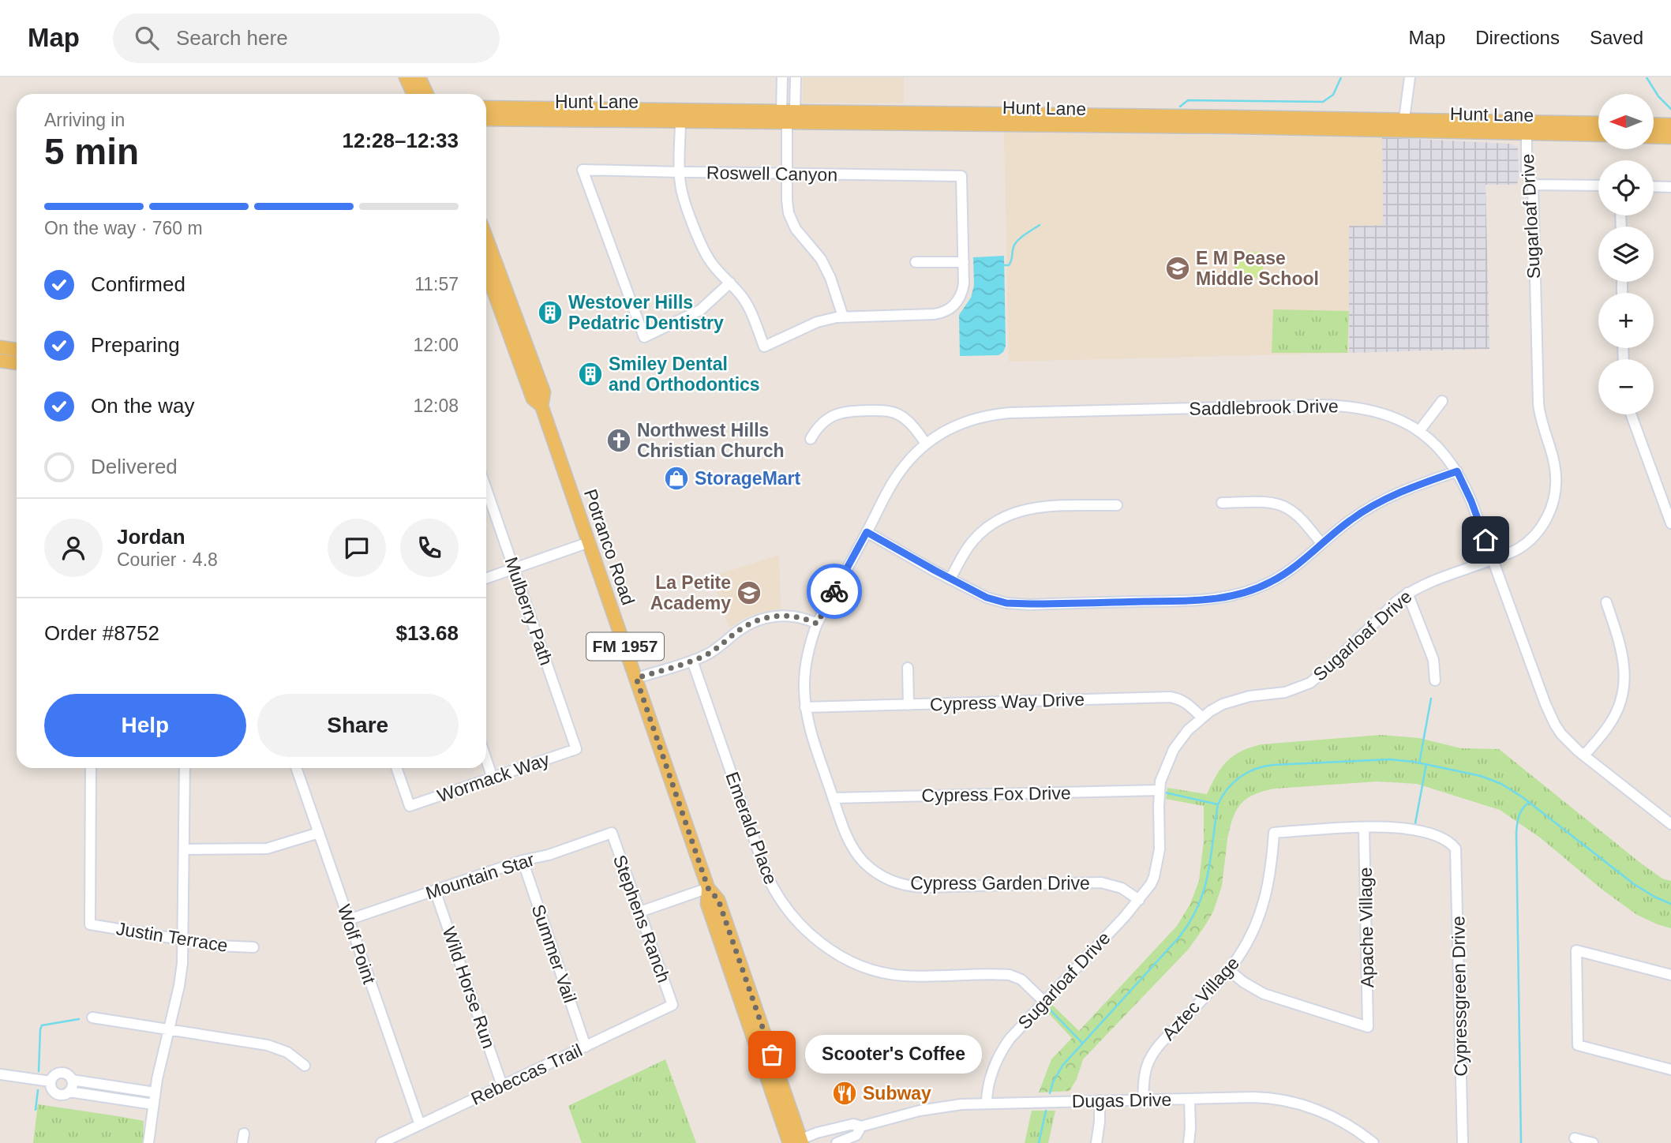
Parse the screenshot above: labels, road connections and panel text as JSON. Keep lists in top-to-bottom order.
{
  "streets": {
    "main road": ["Hunt Lane", "Potranco Road", "FM 1957"],
    "street": [
      "Roswell Canyon",
      "Sugarloaf Drive",
      "Saddlebrook Drive",
      "Mulberry Path",
      "Cypress Way Drive",
      "Wormack Way",
      "Cypress Fox Drive",
      "Emerald Place",
      "Mountain Star",
      "Cypress Garden Drive",
      "Stephens Ranch",
      "Apache Village",
      "Justin Terrace",
      "Wolf Point",
      "Summer Vail",
      "Wild Horse Run",
      "Cypressgreen Drive",
      "Aztec Village",
      "Rebeccas Trail",
      "Dugas Drive"
    ]
  },
  "crossings": [
    ["Hunt Lane", "Sugarloaf Drive"],
    ["Sugarloaf Drive", "Saddlebrook Drive"],
    ["Sugarloaf Drive", "Cypress Way Drive"],
    ["Sugarloaf Drive", "Cypress Fox Drive"],
    ["Sugarloaf Drive", "Emerald Place"],
    ["Sugarloaf Drive", "Cypress Garden Drive"],
    ["Sugarloaf Drive", "Dugas Drive"],
    ["Saddlebrook Drive", "Cypress Way Drive"],
    ["Saddlebrook Drive", "Cypress Garden Drive"],
    ["Potranco Road", "Dugas Drive"],
    ["Mulberry Path", "Wormack Way"],
    ["Cypress Way Drive", "Cypress Garden Drive"],
    ["Cypress Fox Drive", "Cypress Garden Drive"],
    ["Mountain Star", "Stephens Ranch"],
    ["Mountain Star", "Wolf Point"],
    ["Mountain Star", "Summer Vail"],
    ["Mountain Star", "Wild Horse Run"],
    ["Stephens Ranch", "Rebeccas Trail"],
    ["Apache Village", "Cypressgreen Drive"],
    ["Apache Village", "Aztec Village"],
    ["Wolf Point", "Rebeccas Trail"],
    ["Summer Vail", "Rebeccas Trail"],
    ["Wild Horse Run", "Rebeccas Trail"],
    ["Cypressgreen Drive", "Aztec Village"],
    ["Aztec Village", "Dugas Drive"]
  ],
  "places": {
    "school or university": ["E M Pease Middle School", "La Petite Academy"],
    "building": ["Westover Hills Pedatric Dentistry", "Smiley Dental and Orthodontics"],
    "church": ["Northwest Hills Christian Church"],
    "shop": ["StorageMart"],
    "other": ["Scooter's Coffee"],
    "restaurant": ["Subway"]
  },
  "north": "left",
  "page": {
    "header": "Map",
    "search": "Search here",
    "nav": ["Map", "Directions", "Saved"],
    "map_buttons": ["+", "−"],
    "heading": ["5 min", "Arriving in", "12:28–12:33"],
    "panel": [
      "Jordan",
      "Courier · 4.8",
      "Order #8752",
      "$13.68"
    ],
    "bar": "On the way · 760 m",
    "list": [
      ["Confirmed", "11:57"],
      ["Preparing", "12:00"],
      ["On the way", "12:08"],
      "Delivered"
    ],
    "buttons": ["Help", "Share"],
    "bubble": "Scooter's Coffee"
  }
}
